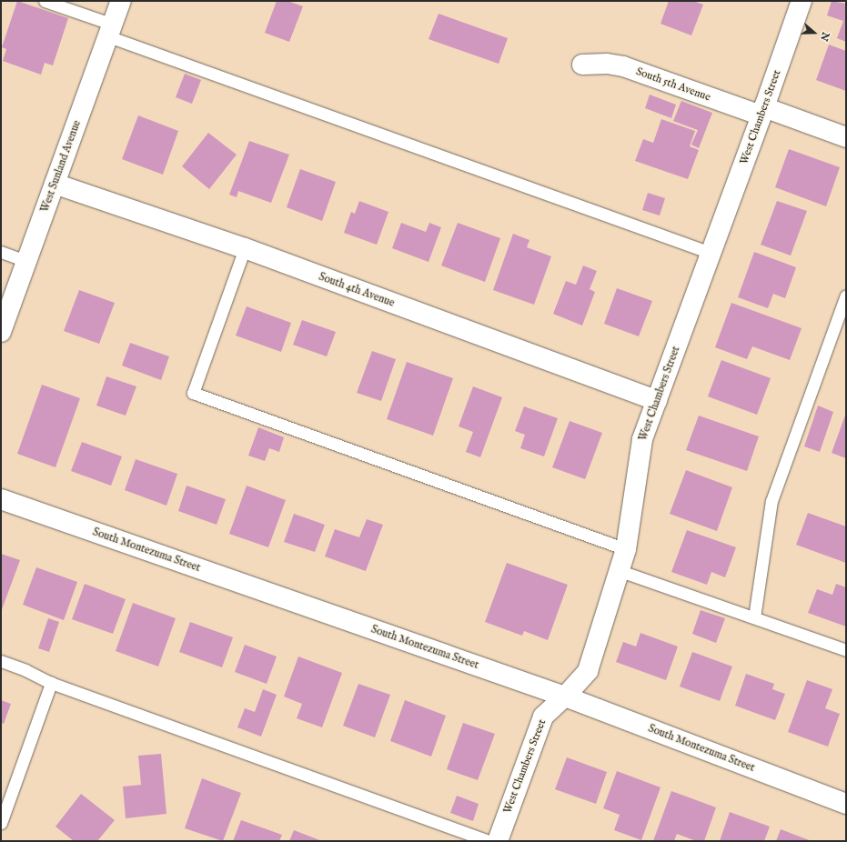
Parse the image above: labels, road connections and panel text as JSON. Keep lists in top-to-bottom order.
{
  "streets": {
    "street": [
      "South 5th Avenue",
      "West Chambers Street",
      "West Sunland Avenue",
      "South 4th Avenue",
      "South Montezuma Street"
    ]
  },
  "crossings": [
    ["South 5th Avenue", "West Chambers Street"],
    ["West Chambers Street", "South 4th Avenue"],
    ["West Chambers Street", "South Montezuma Street"],
    ["West Sunland Avenue", "South 4th Avenue"]
  ],
  "north": "right"
}
